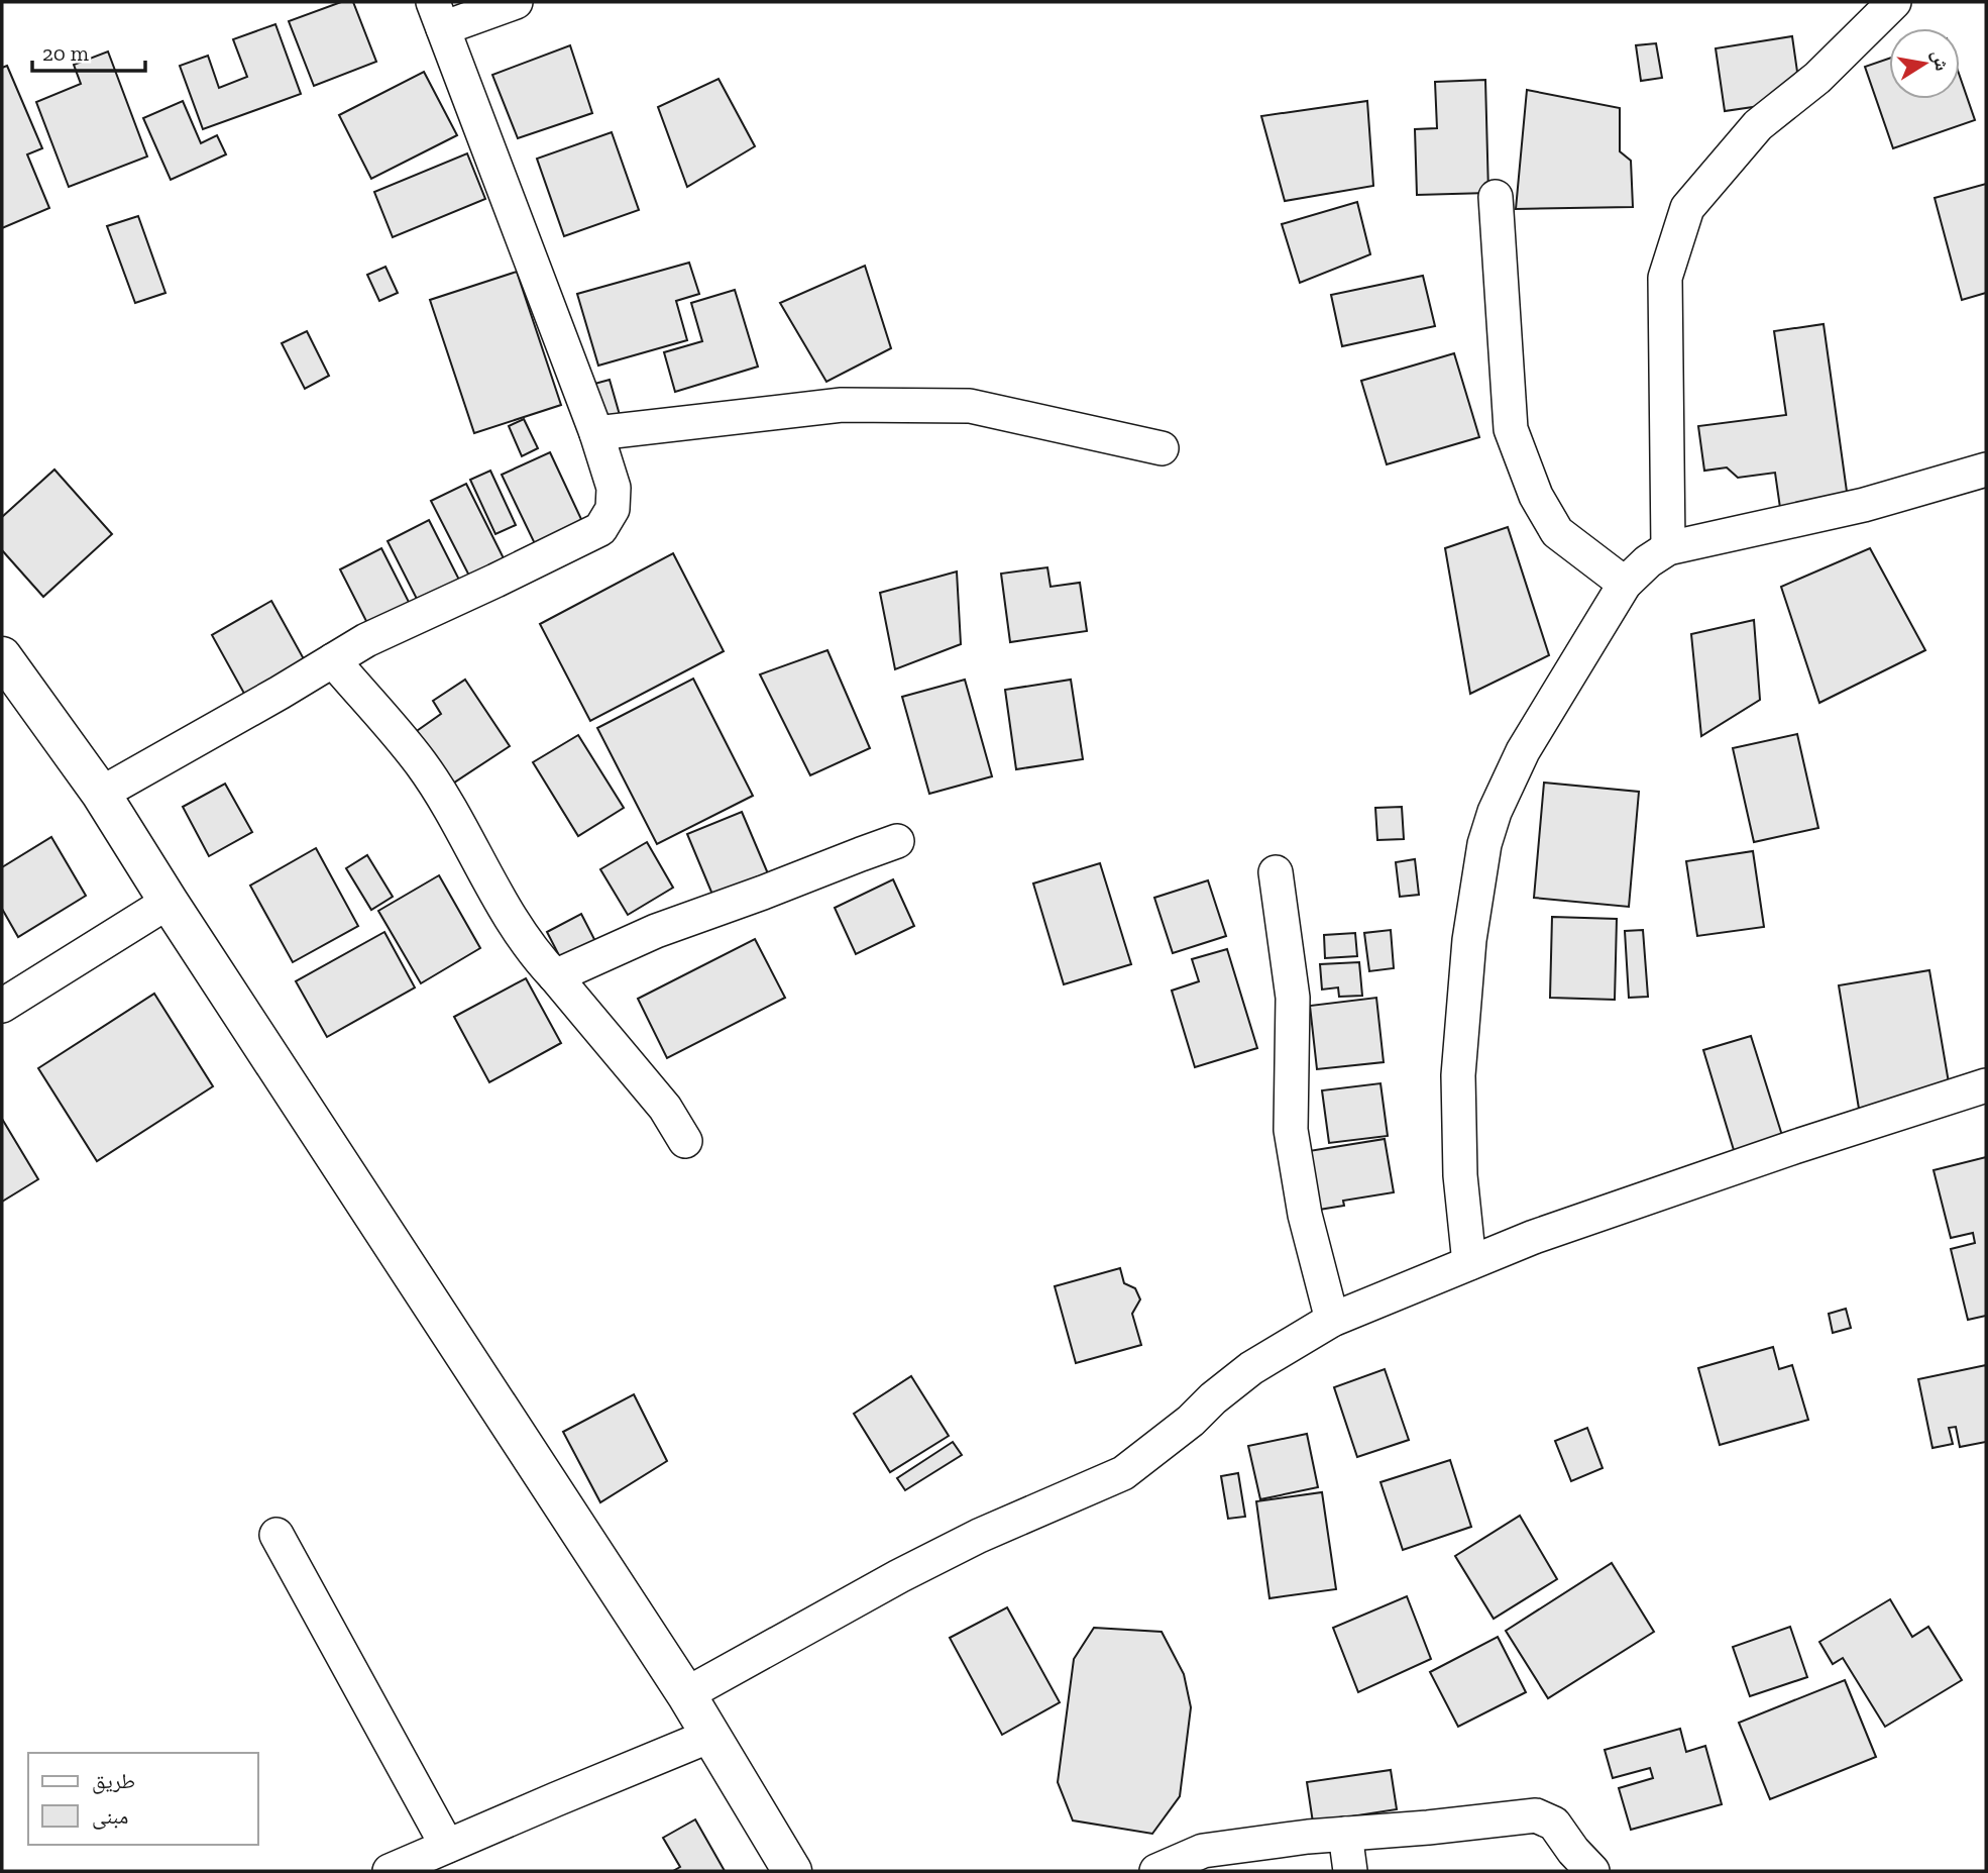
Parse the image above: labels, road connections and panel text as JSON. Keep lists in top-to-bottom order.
{
  "legend": ["طريق", "مبنى"],
  "scale_bar": "20 m",
  "north": "right"
}
